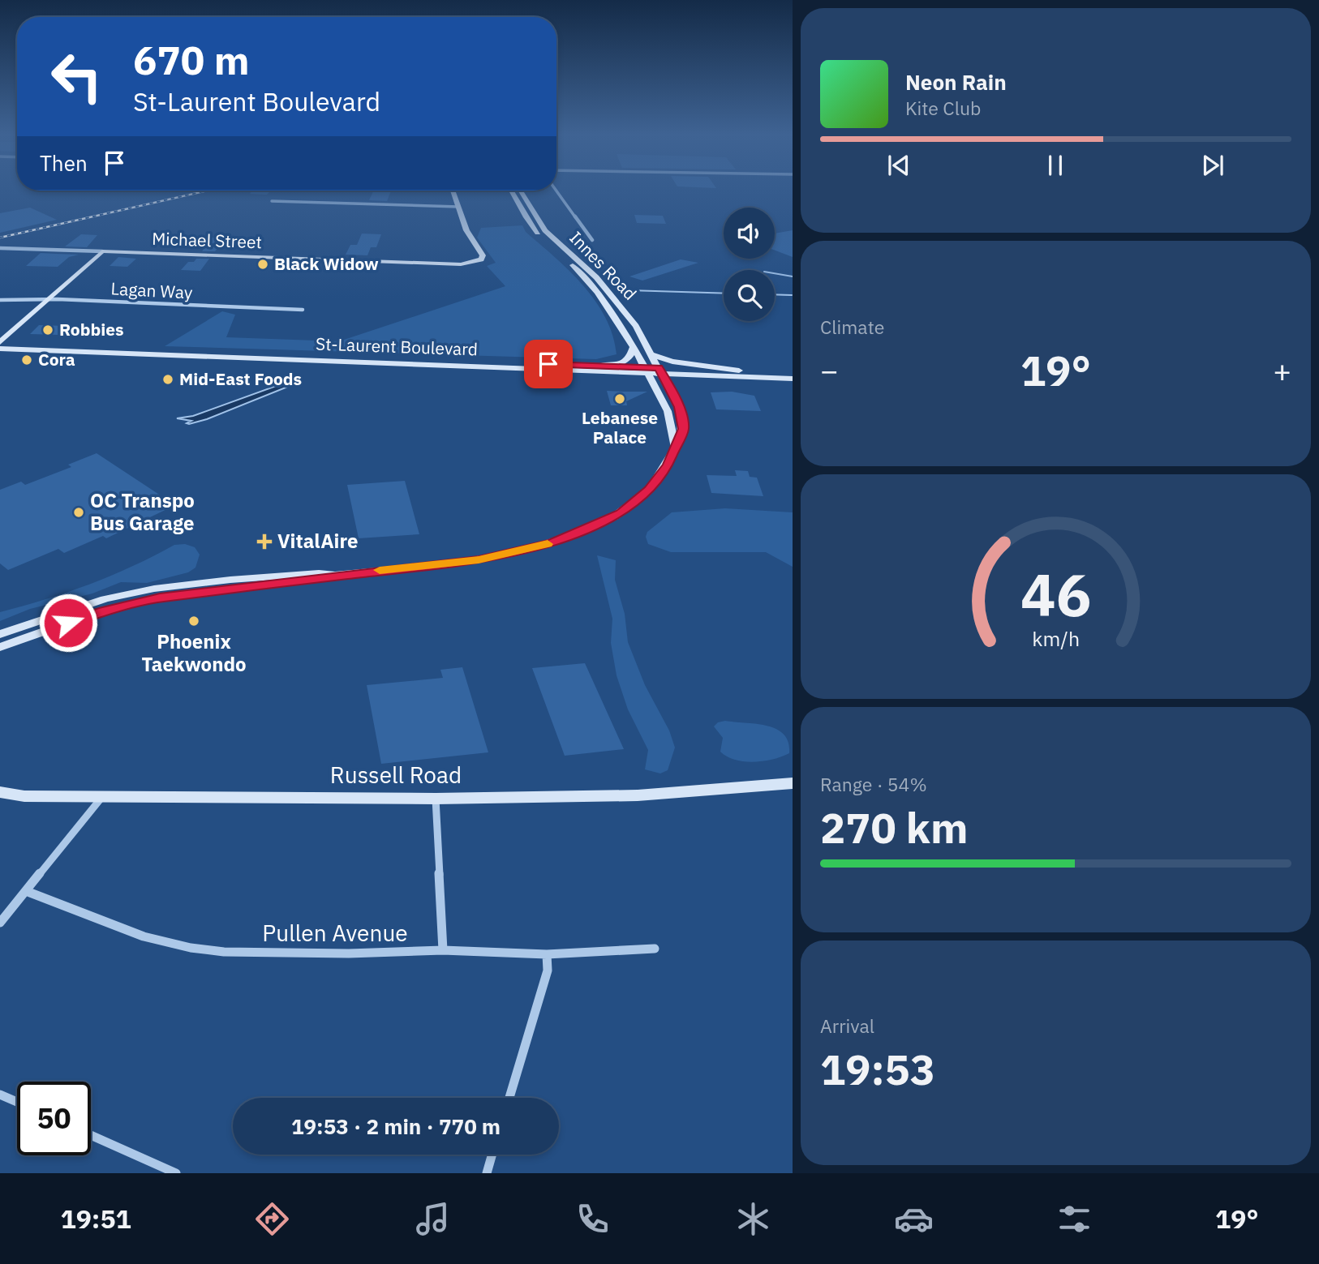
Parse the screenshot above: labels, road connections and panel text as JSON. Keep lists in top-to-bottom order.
{
  "streets": {
    "main road": [
      "Michael Street",
      "Innes Road",
      "St-Laurent Boulevard",
      "Russell Road"
    ],
    "street": ["Lagan Way", "Pullen Avenue"]
  },
  "crossings": [
    ["Innes Road", "St-Laurent Boulevard"]
  ],
  "places": {
    "other": [
      "Black Widow",
      "Robbies",
      "Cora",
      "Mid-East Foods",
      "Lebanese Palace",
      "OC Transpo Bus Garage",
      "Phoenix Taekwondo"
    ],
    "health": ["VitalAire"]
  },
  "page": {
    "turn": ["670 m", "St-Laurent Boulevard"],
    "song": ["Neon Rain", "Kite Club"],
    "then": "Then",
    "tile": [
      "Climate",
      ["Range · 54%", "270 km"],
      ["Arrival", "19:53"]
    ],
    "heat": ["−", "19°", "+"],
    "limit": "50",
    "trip": "19:53 · 2 min · 770 m",
    "tabs": ["19:51", "19°"],
    "gauge": ["46", "km/h"]
  }
}
